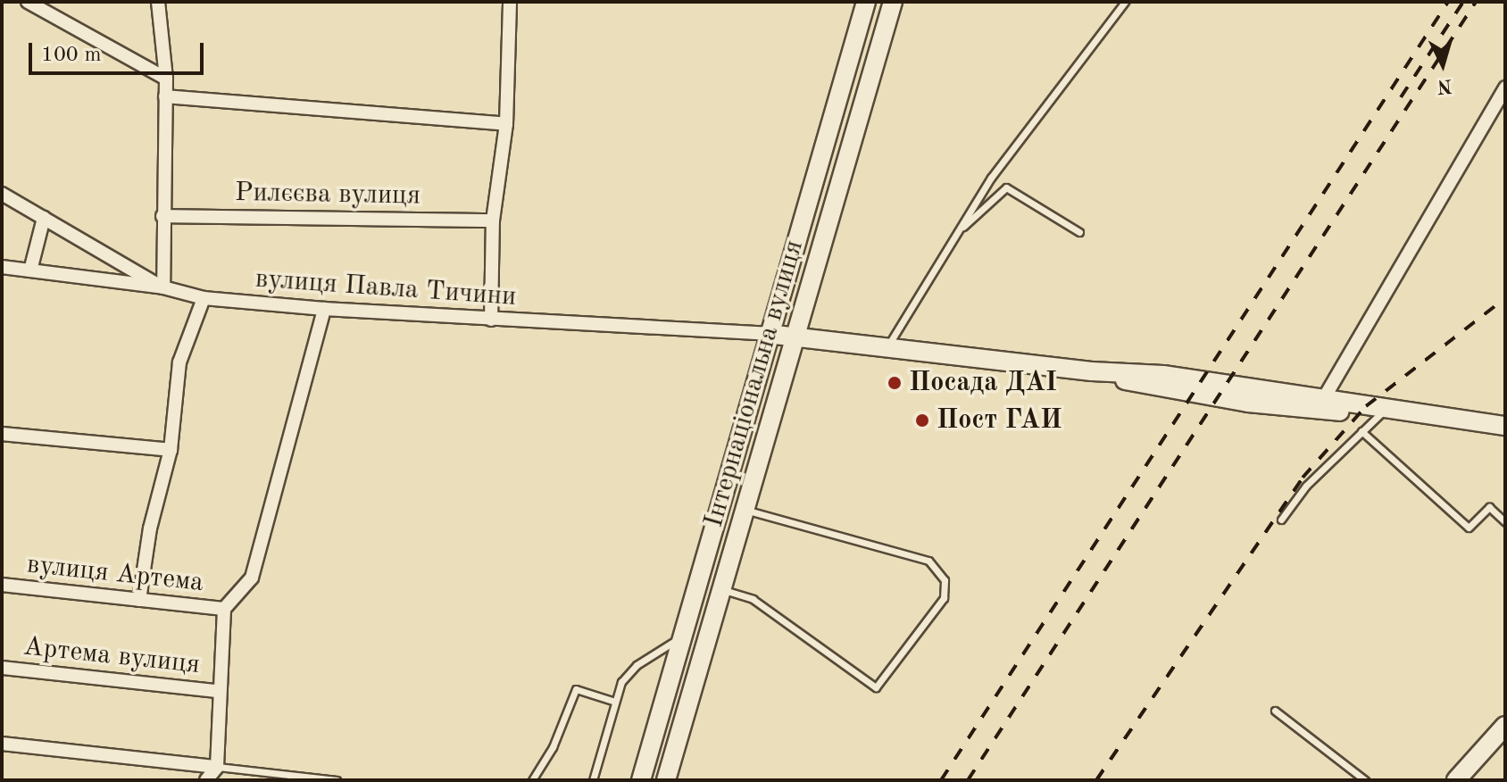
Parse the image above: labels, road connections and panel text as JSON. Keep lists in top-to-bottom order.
{
  "streets": {
    "main road": ["Інтернаціональна вулиця"],
    "street": [
      "Рилєєва вулиця",
      "вулиця Павла Тичини",
      "вулиця Артема",
      "Артема вулиця"
    ]
  },
  "crossings": [
    ["вулиця Павла Тичини", "Інтернаціональна вулиця"]
  ],
  "places": ["Посада ДАІ", "Пост ГАИ"],
  "scale_bar": "100 m",
  "north": "bottom"
}
